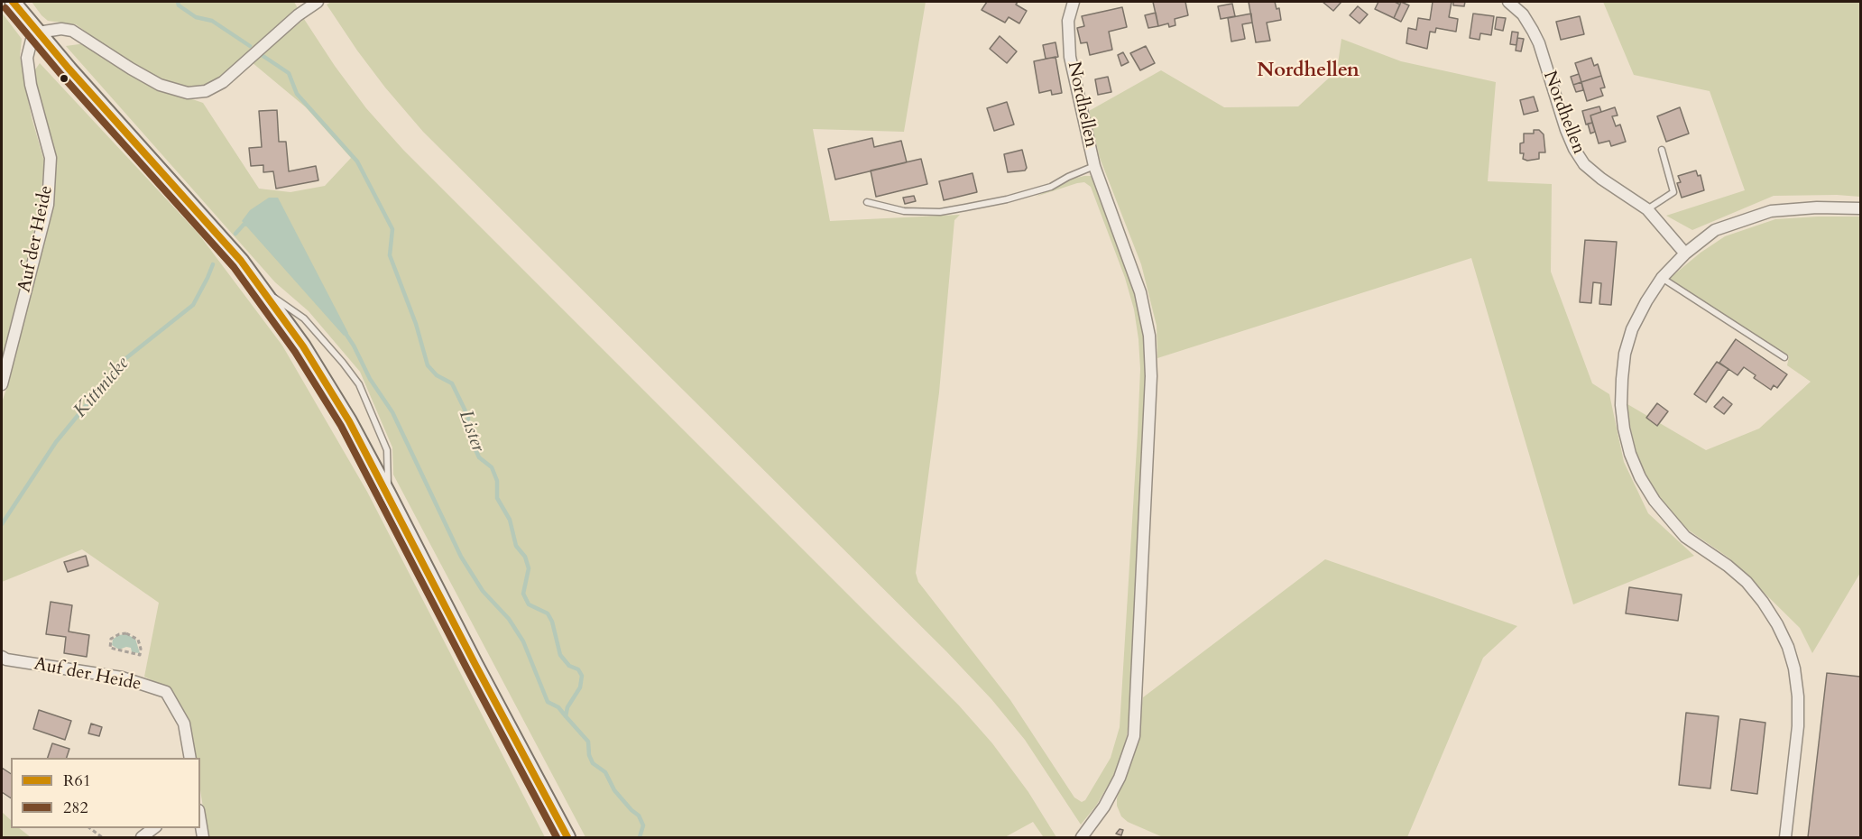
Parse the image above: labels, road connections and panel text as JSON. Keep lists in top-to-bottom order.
{
  "streets": {
    "street": ["Nordhellen", "Auf der Heide"]
  },
  "districts": ["Nordhellen"],
  "water": ["Kittmicke", "Lister"],
  "lines": ["transit line R61", "transit line 282"],
  "legend": ["R61", "282"]
}
